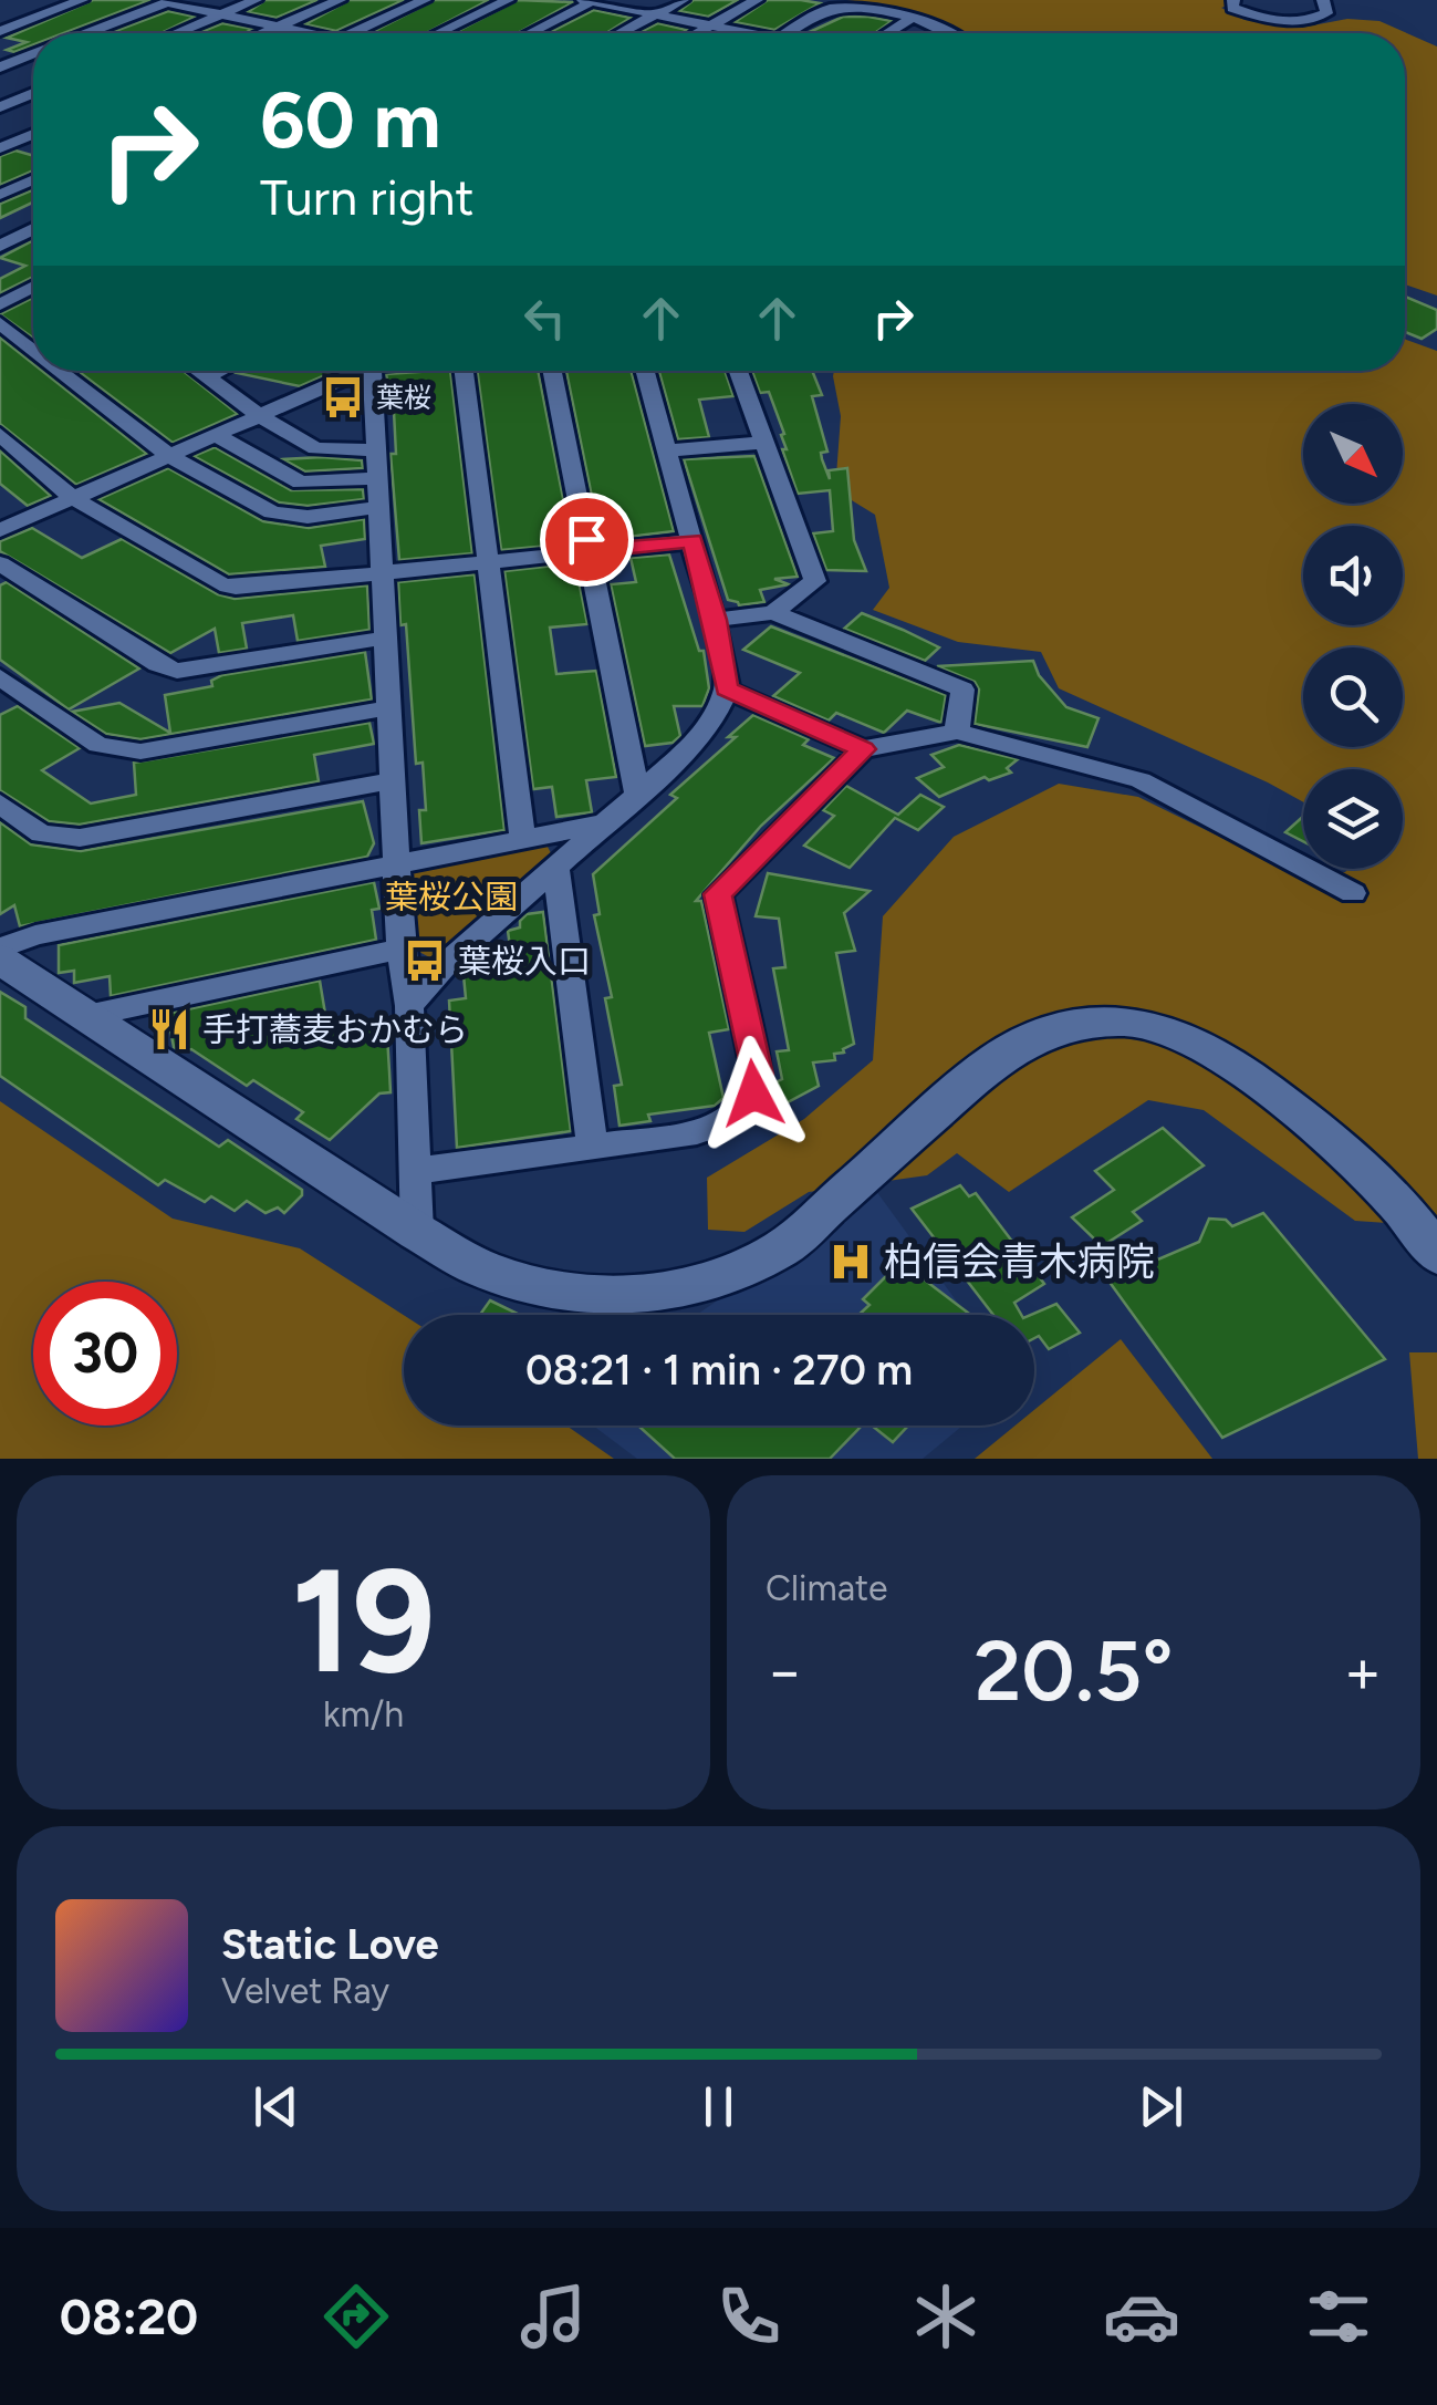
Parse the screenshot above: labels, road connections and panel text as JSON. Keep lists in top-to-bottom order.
{
  "parks": ["葉桜公園"],
  "places": {
    "bus stop": ["葉桜", "葉桜入口"],
    "restaurant": ["手打蕎麦おかむら"],
    "hospital": ["柏信会青木病院"]
  },
  "north": "bottom right",
  "page": {
    "turn": ["60 m", "Turn right"],
    "limit": "30",
    "trip": "08:21 · 1 min · 270 m",
    "tile": [
      ["19", "km/h"],
      "Climate"
    ],
    "heat": ["−", "20.5°", "+"],
    "song": ["Static Love", "Velvet Ray"],
    "tabs": "08:20"
  }
}
